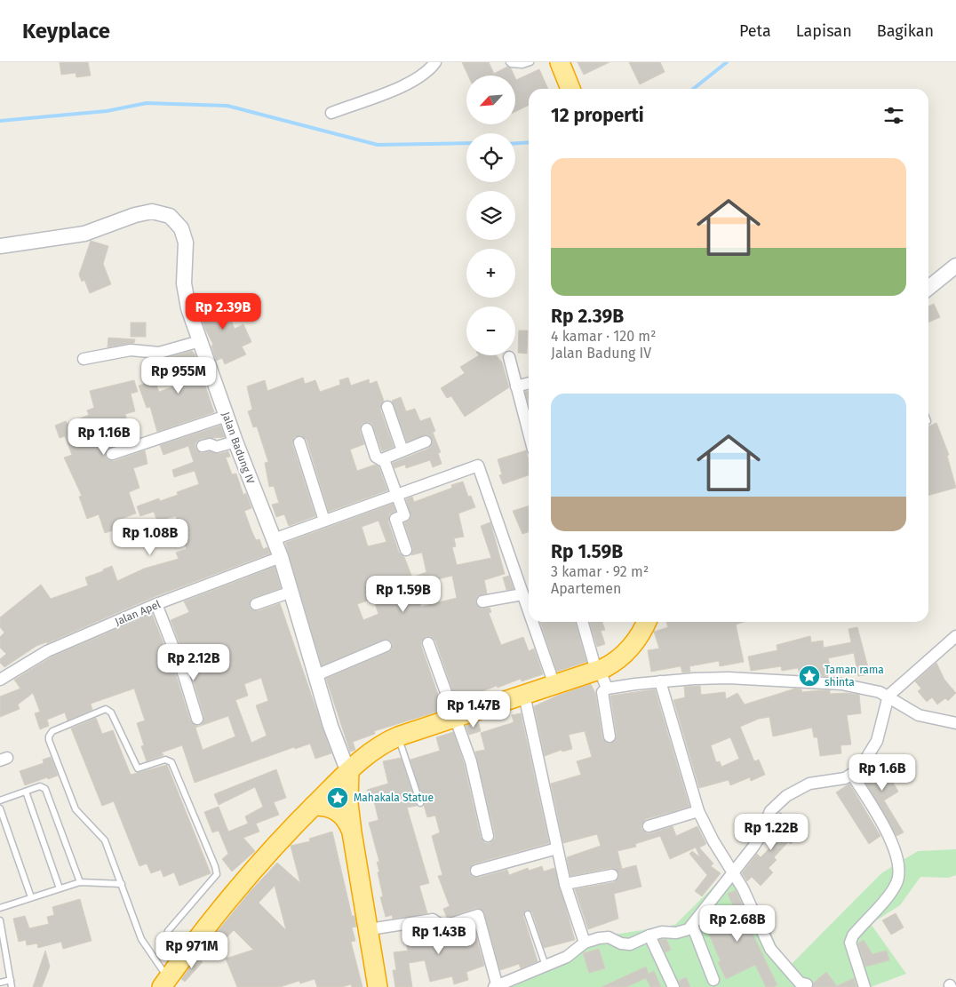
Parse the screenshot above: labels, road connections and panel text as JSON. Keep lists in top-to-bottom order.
{
  "streets": {
    "street": ["Jalan Badung IV", "Jalan Apel"]
  },
  "crossings": [
    ["Jalan Badung IV", "Jalan Apel"]
  ],
  "places": {
    "place": ["Taman rama shinta", "Mahakala Statue"]
  },
  "north": "bottom left",
  "page": {
    "header": "Keyplace",
    "nav": ["Peta", "Lapisan", "Bagikan"],
    "map_buttons": ["+", "−"],
    "heading": "12 properti",
    "list": [
      {
        "name": "Rp 2.39B",
        "note": "4 kamar · 120 m² · Jalan Badung IV"
      },
      {
        "name": "Rp 1.59B",
        "note": "3 kamar · 92 m² · Apartemen"
      }
    ],
    "price": [
      "Rp 2.39B",
      "Rp 955M",
      "Rp 1.16B",
      "Rp 1.08B",
      "Rp 1.59B",
      "Rp 2.12B",
      "Rp 1.47B",
      "Rp 1.6B",
      "Rp 1.22B",
      "Rp 2.68B",
      "Rp 1.43B",
      "Rp 971M"
    ]
  }
}
